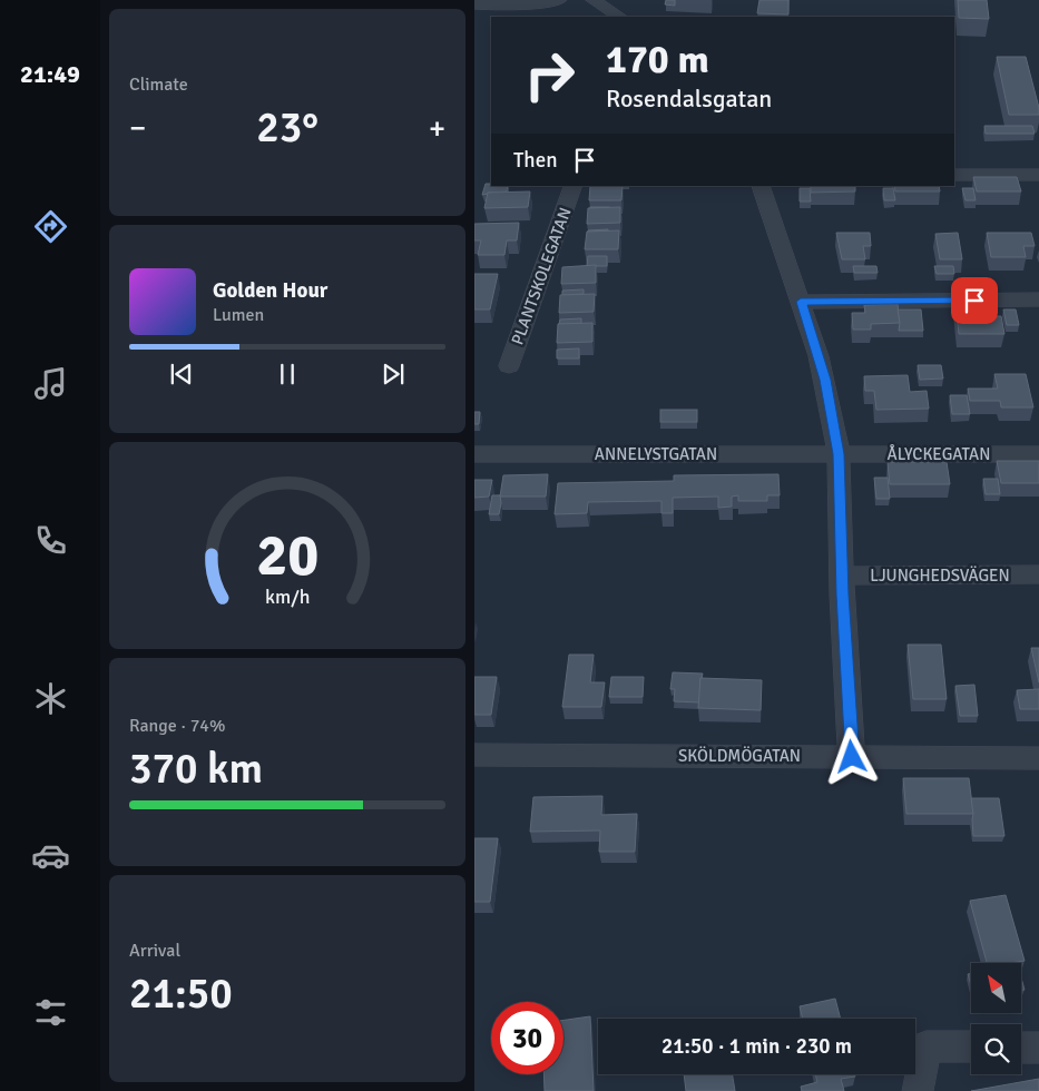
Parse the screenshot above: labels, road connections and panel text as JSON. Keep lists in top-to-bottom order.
{
  "streets": {
    "street": [
      "PLANTSKOLEGATAN",
      "ANNELYSTGATAN",
      "ÅLYCKEGATAN",
      "LJUNGHEDSVÄGEN",
      "SKÖLDMÖGATAN"
    ]
  },
  "crossings": [
    ["ANNELYSTGATAN", "ÅLYCKEGATAN"]
  ],
  "north": "top left",
  "page": {
    "tabs": "21:49",
    "tile": [
      "Climate",
      ["Range · 74%", "370 km"],
      ["Arrival", "21:50"]
    ],
    "turn": ["170 m", "Rosendalsgatan"],
    "heat": ["−", "23°", "+"],
    "then": "Then",
    "song": ["Golden Hour", "Lumen"],
    "limit": "30",
    "trip": "21:50 · 1 min · 230 m",
    "gauge": ["20", "km/h"]
  }
}
